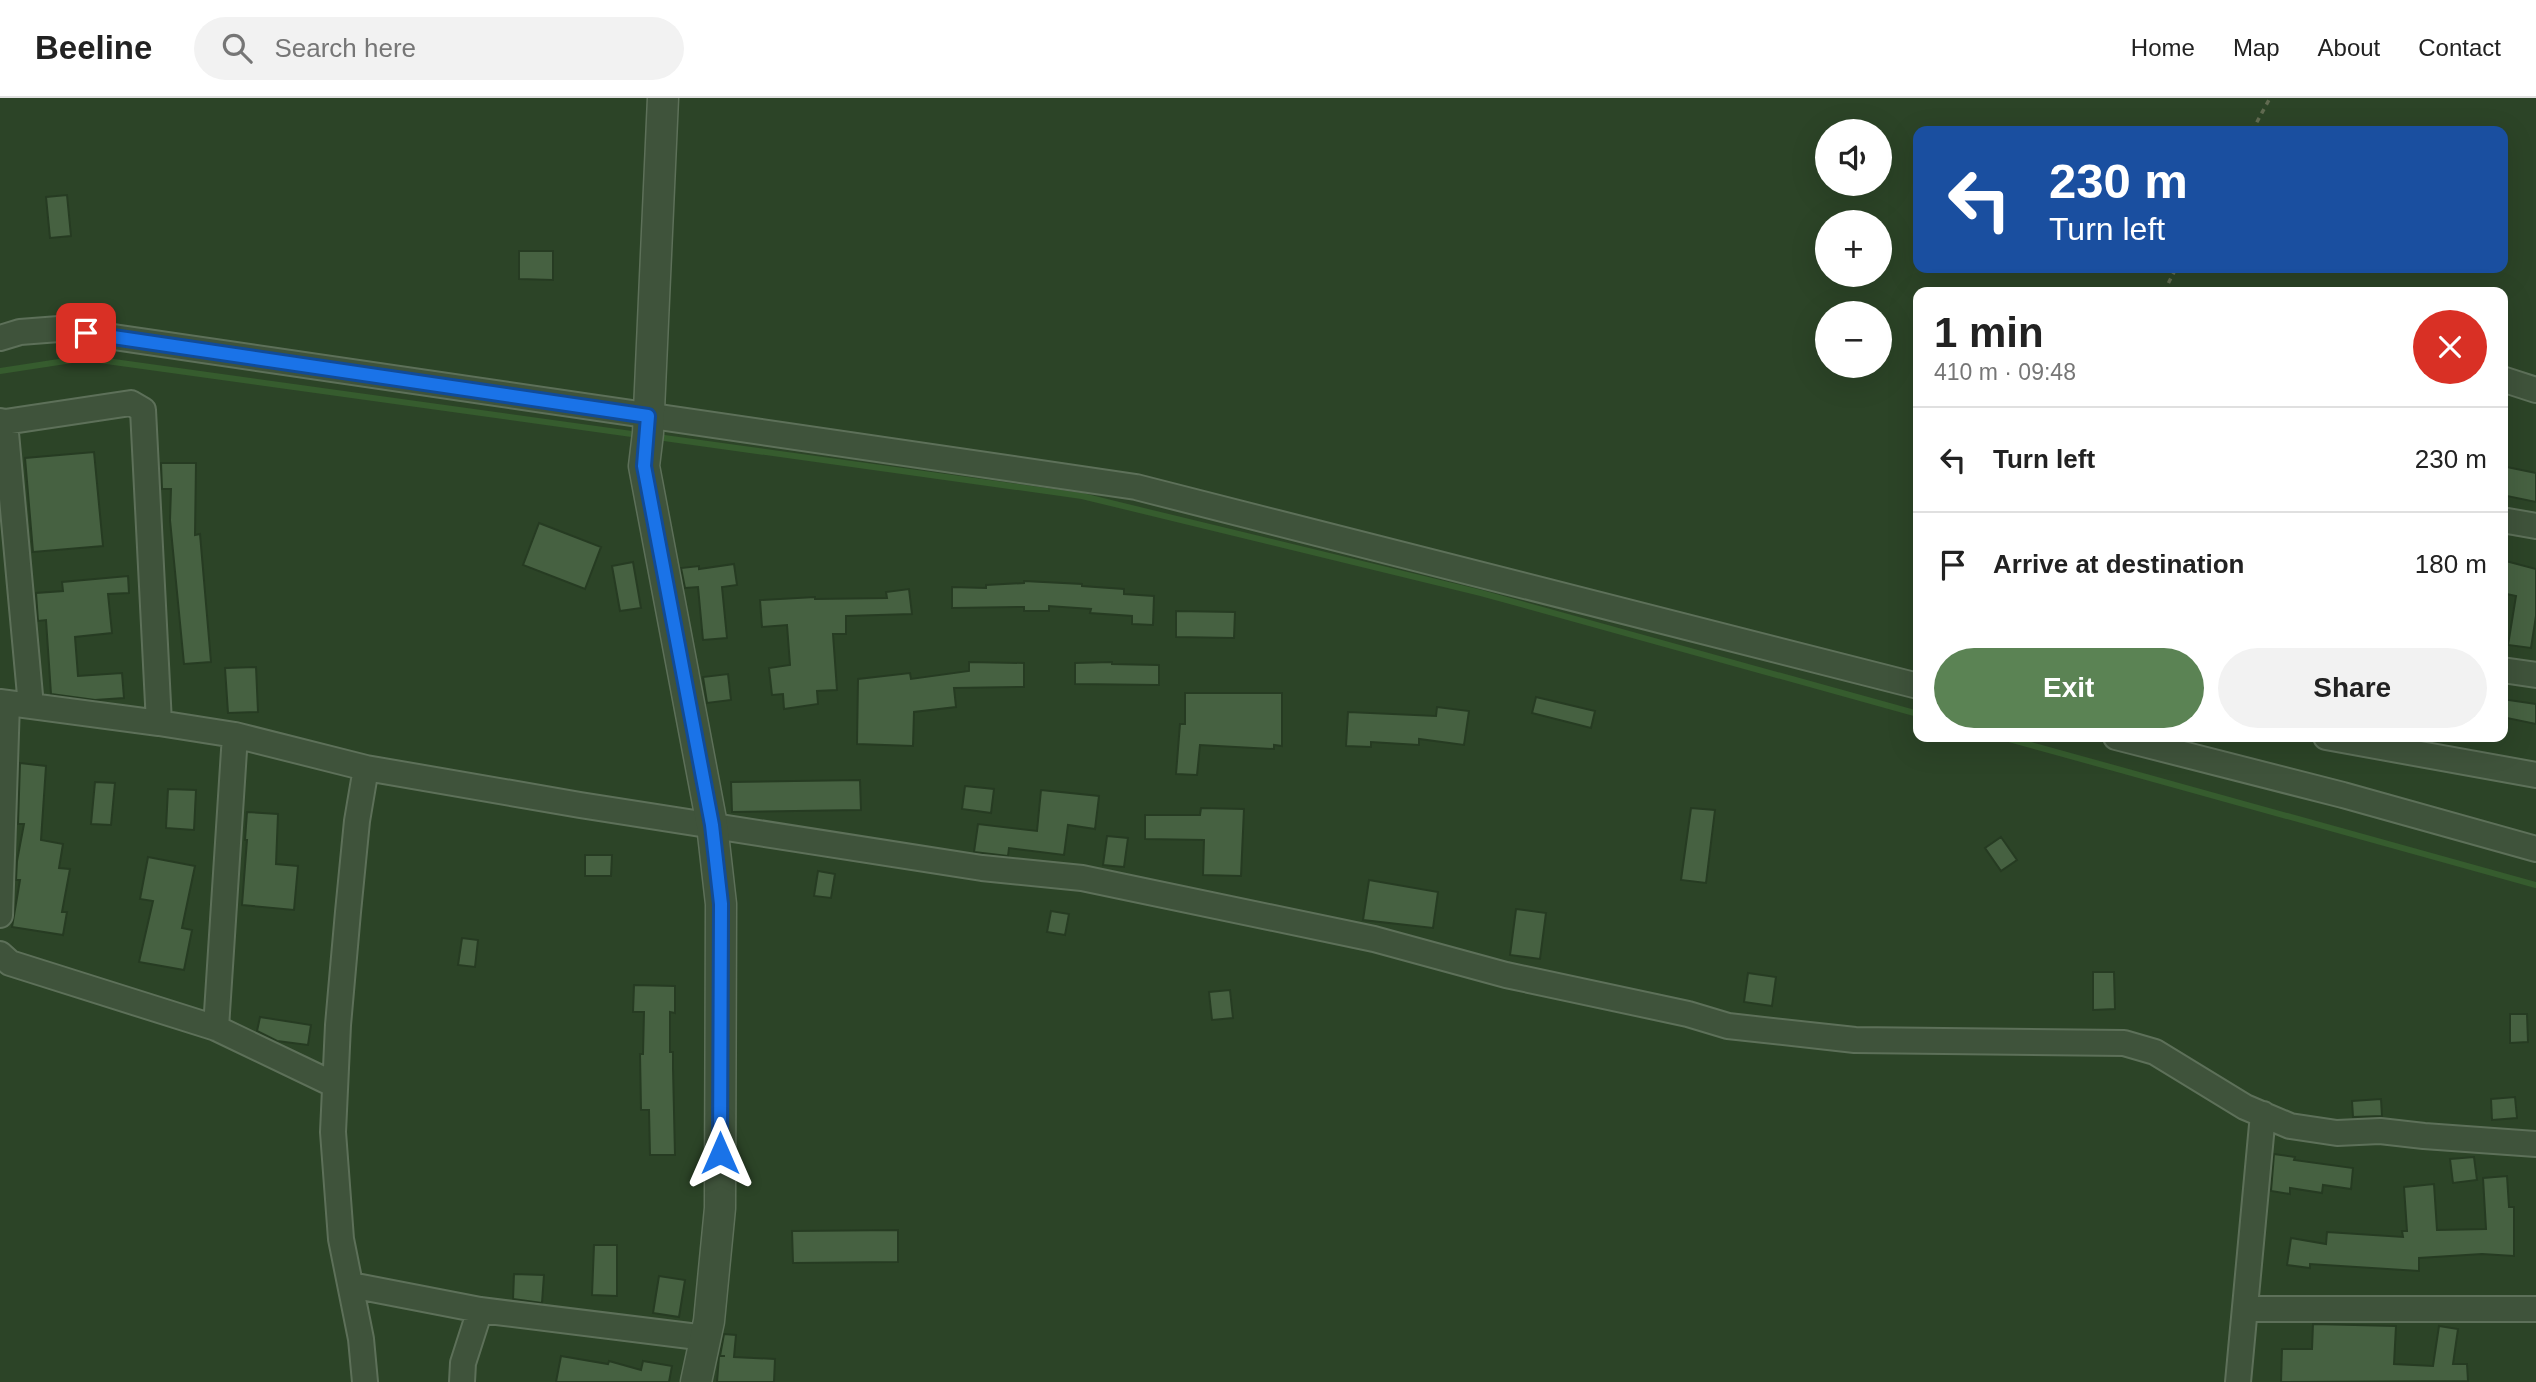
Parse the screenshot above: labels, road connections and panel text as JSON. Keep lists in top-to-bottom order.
{
  "page": {
    "header": "Beeline",
    "search": "Search here",
    "nav": [
      "Home",
      "Map",
      "About",
      "Contact"
    ],
    "map_buttons": ["+", "−"],
    "turn": ["230 m", "Turn left"],
    "heading": ["1 min", "410 m · 09:48"],
    "list": [
      {
        "name": "Turn left",
        "value": "230 m"
      },
      {
        "name": "Arrive at destination",
        "value": "180 m"
      }
    ],
    "buttons": ["Exit", "Share"]
  }
}
